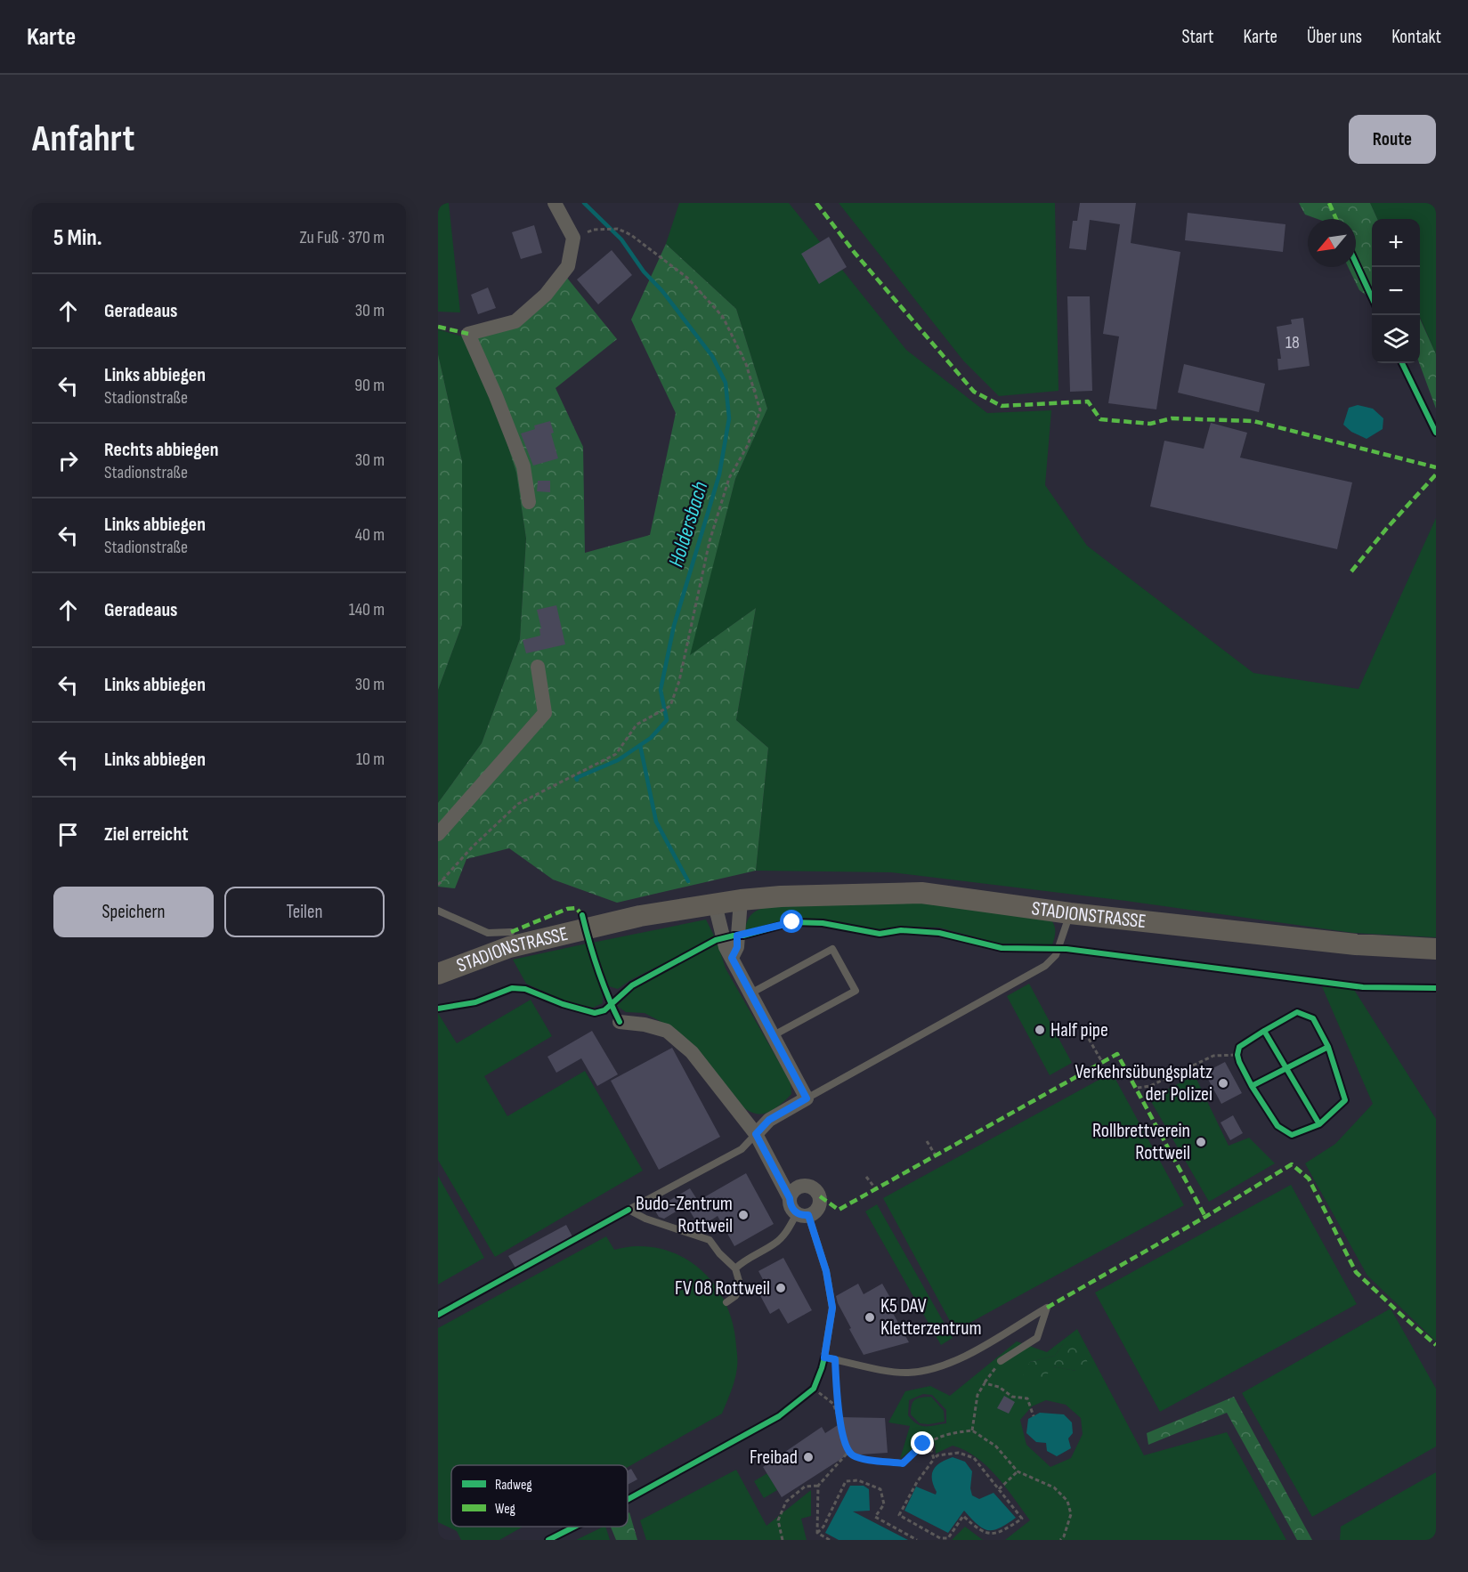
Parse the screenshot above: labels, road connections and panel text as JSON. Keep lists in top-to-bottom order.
{
  "streets": {
    "street": ["STADIONSTRASSE"]
  },
  "water": ["Holdersbach"],
  "places": [
    "Half pipe",
    "Verkehrsübungsplatz der Polizei",
    "Rollbrettverein Rottweil",
    "Budo-Zentrum Rottweil",
    "FV 08 Rottweil",
    "K5 DAV Kletterzentrum",
    "Freibad"
  ],
  "house_numbers": ["18"],
  "legend": ["Radweg", "Weg"],
  "north": "bottom left",
  "page": {
    "header": "Karte",
    "nav": [
      "Start",
      "Karte",
      "Über uns",
      "Kontakt"
    ],
    "buttons": [
      "Route",
      ["Speichern", "Teilen"]
    ],
    "title": "Anfahrt",
    "heading": ["5 Min.", "Zu Fuß · 370 m"],
    "map_buttons": ["+", "−"],
    "list": [
      ["Geradeaus", "30 m"],
      ["Links abbiegen", "Stadionstraße", "90 m"],
      ["Rechts abbiegen", "Stadionstraße", "30 m"],
      ["Links abbiegen", "Stadionstraße", "40 m"],
      ["Geradeaus", "140 m"],
      ["Links abbiegen", "30 m"],
      ["Links abbiegen", "10 m"],
      "Ziel erreicht"
    ]
  }
}
